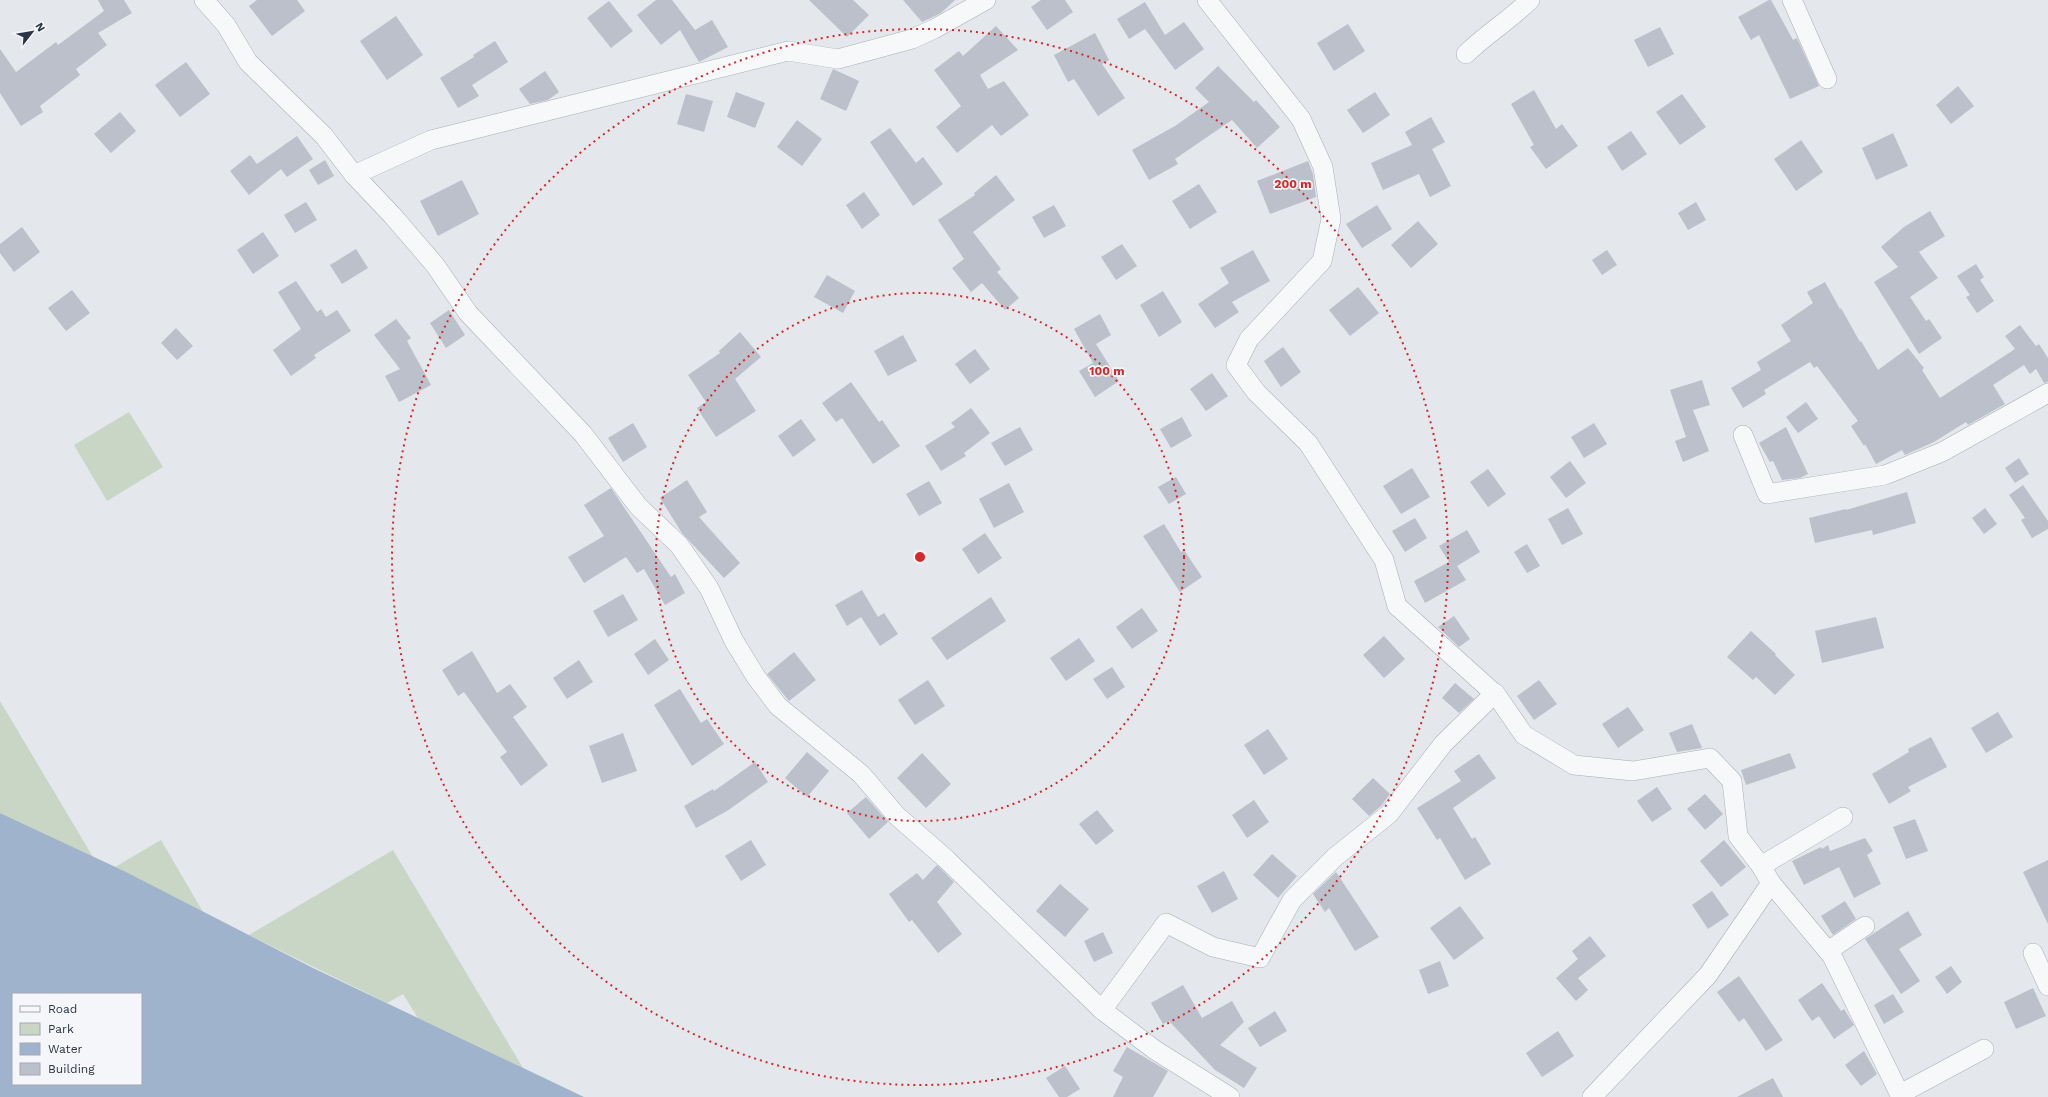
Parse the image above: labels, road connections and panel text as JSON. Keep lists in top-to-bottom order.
{
  "legend": [
    "Road",
    "Park",
    "Water",
    "Building"
  ],
  "north": "top right",
  "rings": ["200 m", "100 m"]
}
